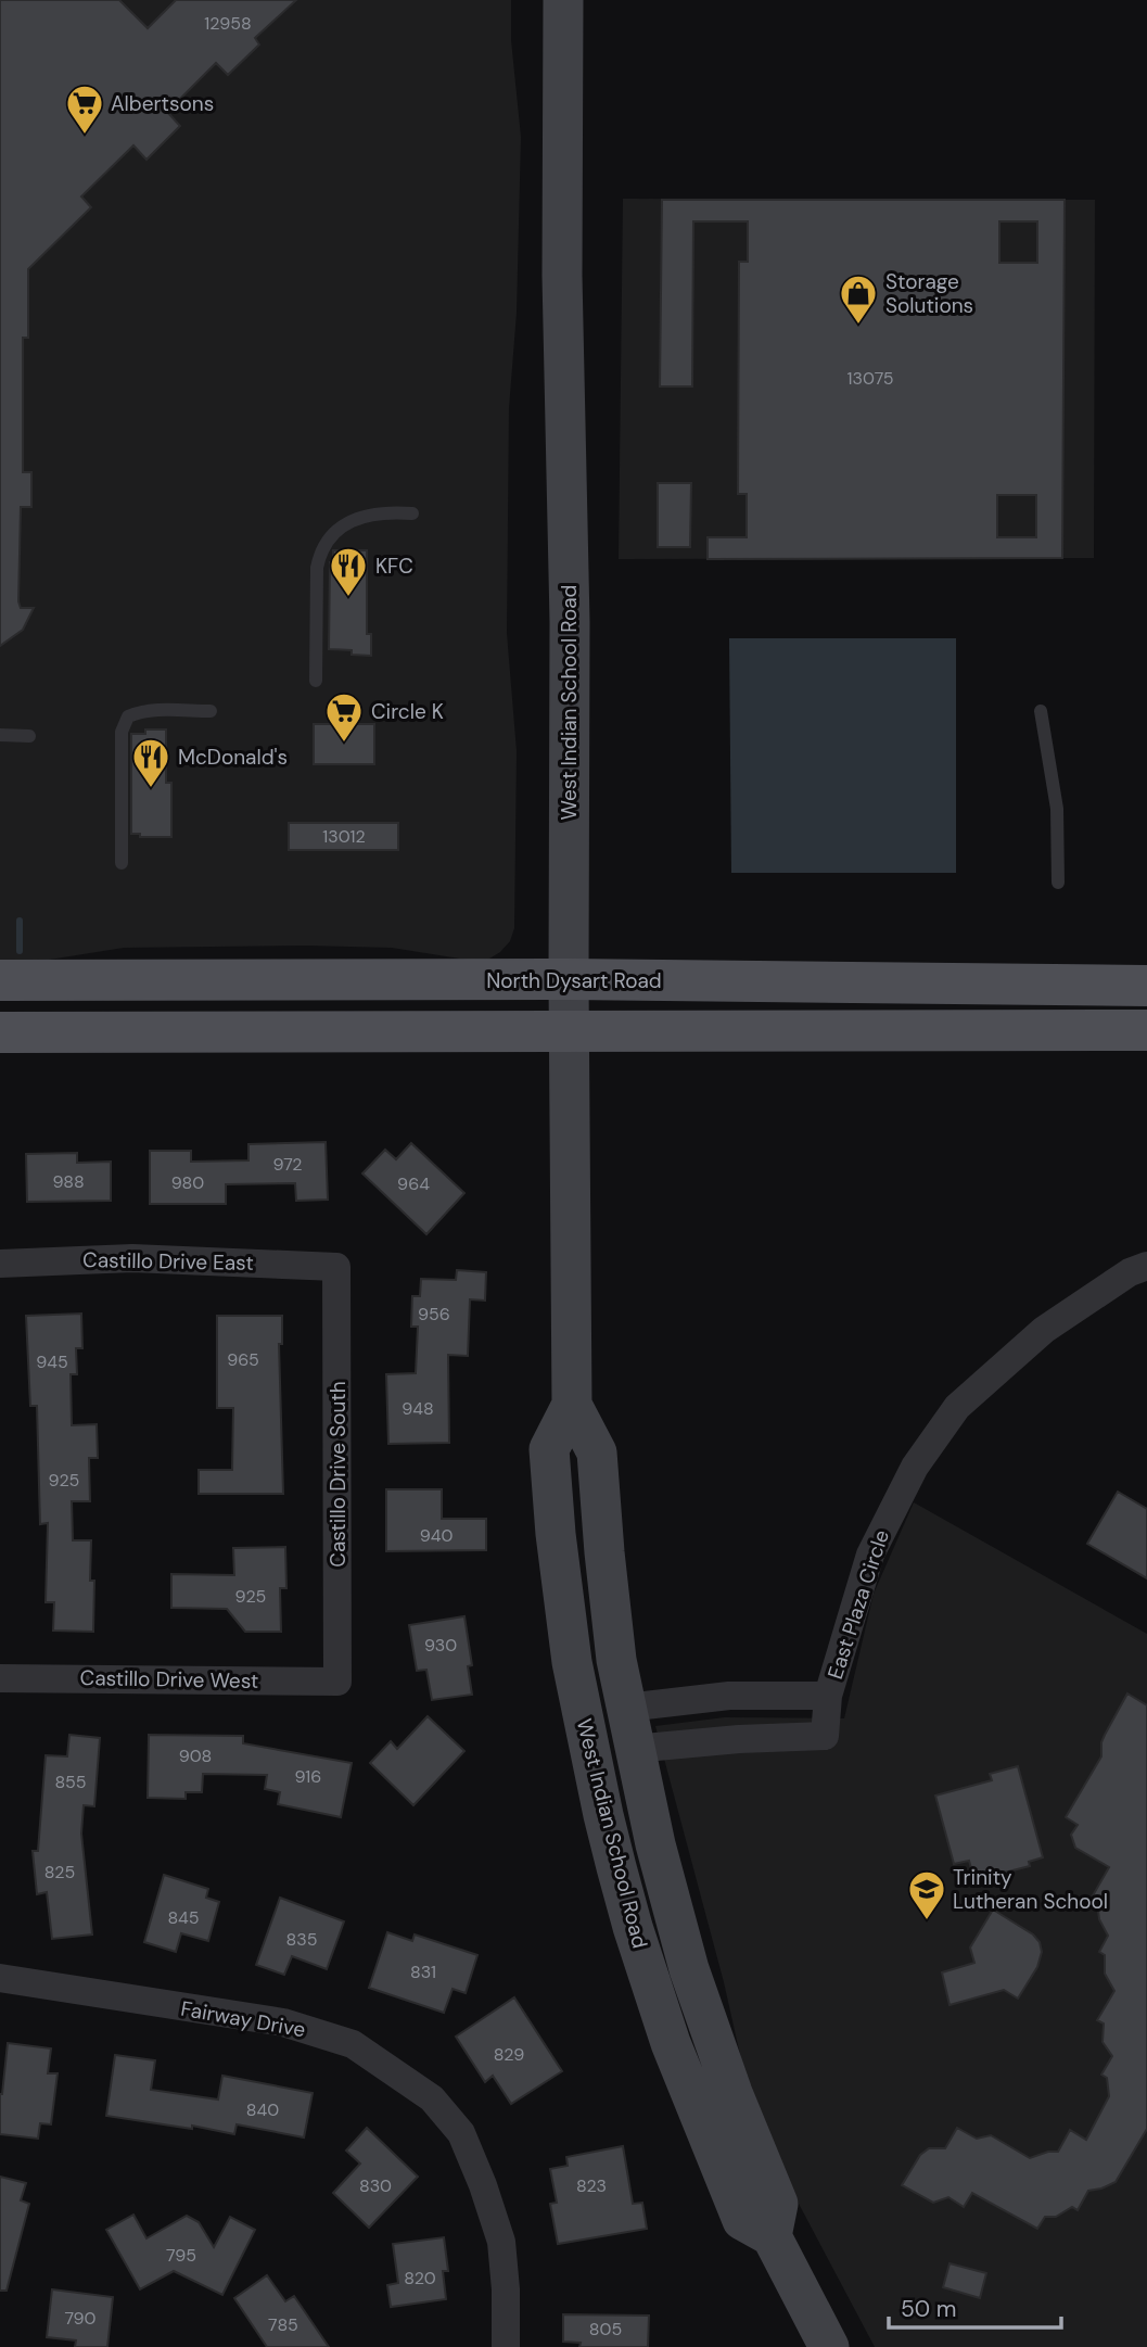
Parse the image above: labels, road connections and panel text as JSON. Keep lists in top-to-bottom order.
{
  "streets": {
    "main road": ["West Indian School Road", "North Dysart Road"],
    "street": [
      "Castillo Drive East",
      "Castillo Drive South",
      "East Plaza Circle",
      "Castillo Drive West",
      "Fairway Drive"
    ]
  },
  "crossings": [
    ["West Indian School Road", "North Dysart Road"],
    ["West Indian School Road", "East Plaza Circle"],
    ["Castillo Drive East", "Castillo Drive South"],
    ["Castillo Drive South", "Castillo Drive West"]
  ],
  "places": {
    "supermarket": ["Albertsons", "Circle K"],
    "shop": ["Storage Solutions"],
    "restaurant": ["KFC", "McDonald's"],
    "school or university": ["Trinity Lutheran School"]
  },
  "house_numbers": [
    "12958",
    "13075",
    "13012",
    "972",
    "988",
    "980",
    "964",
    "956",
    "965",
    "945",
    "948",
    "925",
    "940",
    "925",
    "930",
    "908",
    "916",
    "855",
    "825",
    "845",
    "835",
    "831",
    "829",
    "840",
    "830",
    "823",
    "795",
    "820",
    "790",
    "785",
    "805"
  ],
  "scale_bar": "50 m"
}
